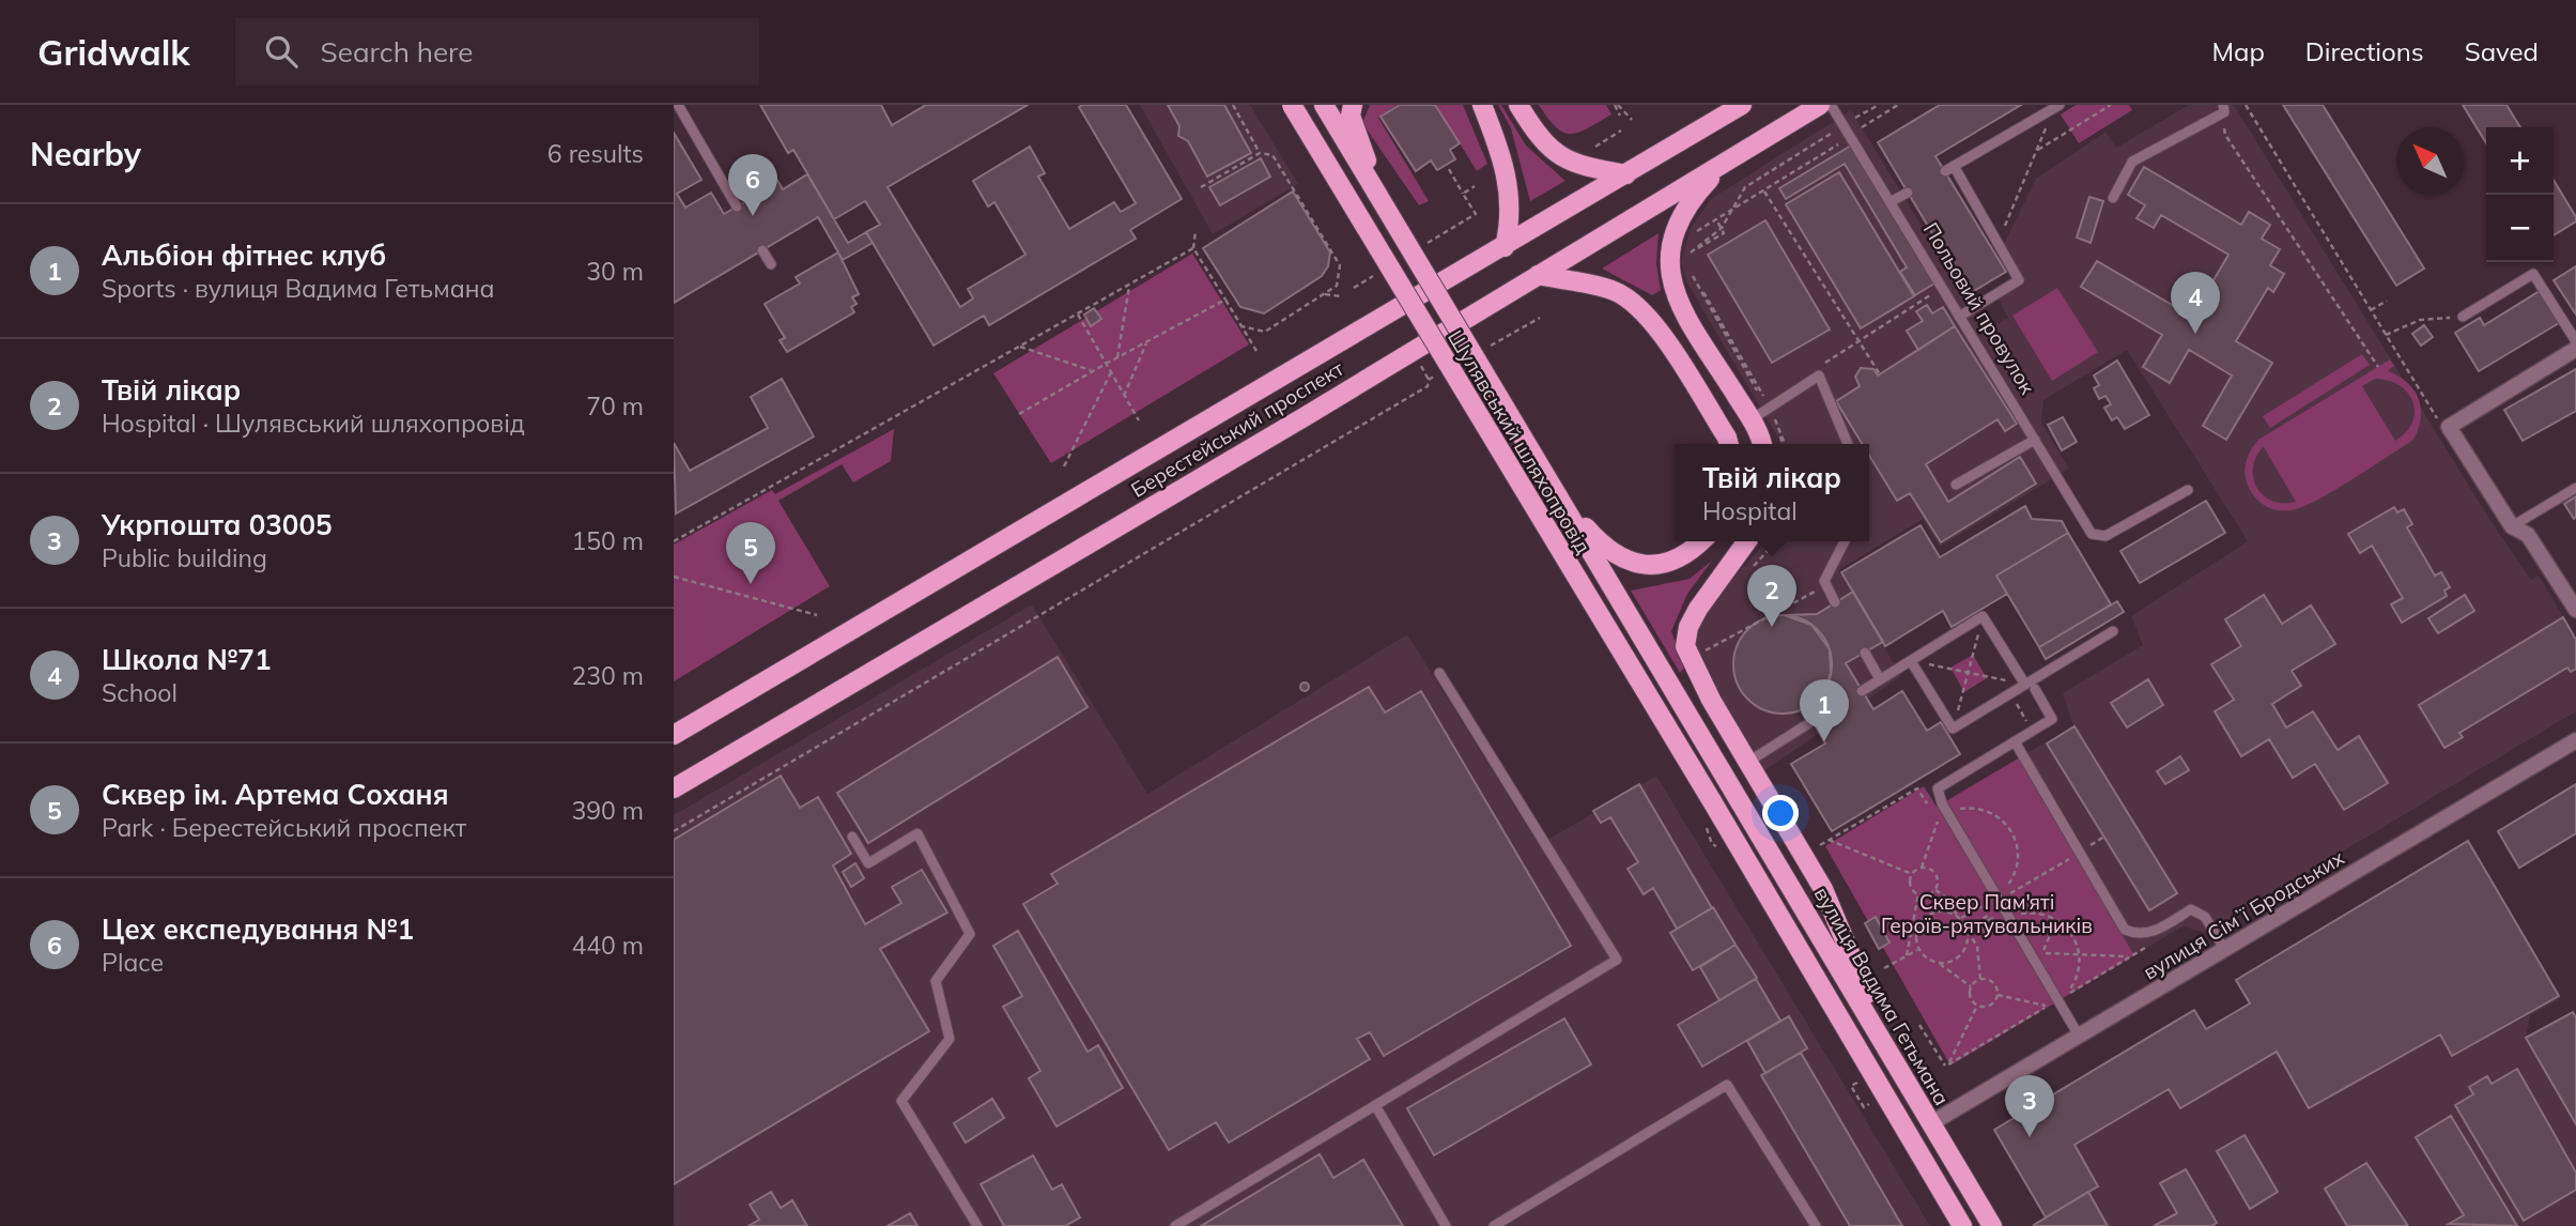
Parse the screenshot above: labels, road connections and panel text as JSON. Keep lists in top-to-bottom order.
{
  "streets": {
    "main road": ["Берестейський проспект", "Шулявський шляхопровід", "вулиця Вадима Гетьмана"],
    "street": ["вулиця Сімʼї Бродських"],
    "lane": ["Польовий провулок"]
  },
  "crossings": [
    ["Шулявський шляхопровід", "вулиця Вадима Гетьмана"],
    ["вулиця Сімʼї Бродських", "вулиця Вадима Гетьмана"]
  ],
  "parks": ["Сквер Пам'яті Героїв-рятувальників"],
  "north": "top left",
  "page": {
    "header": "Gridwalk",
    "search": "Search here",
    "nav": ["Map", "Directions", "Saved"],
    "heading": ["Nearby", "6 results"],
    "map_buttons": ["+", "−"],
    "pins": [
      "6",
      "4",
      "5",
      "2",
      "1",
      "3"
    ],
    "list": [
      {
        "mark": "1",
        "name": "Альбіон фітнес клуб",
        "note": "Sports · вулиця Вадима Гетьмана",
        "value": "30 m"
      },
      {
        "mark": "2",
        "name": "Твій лікар",
        "note": "Hospital · Шулявський шляхопровід",
        "value": "70 m"
      },
      {
        "mark": "3",
        "name": "Укрпошта 03005",
        "note": "Public building",
        "value": "150 m"
      },
      {
        "mark": "4",
        "name": "Школа №71",
        "note": "School",
        "value": "230 m"
      },
      {
        "mark": "5",
        "name": "Сквер ім. Артема Соханя",
        "note": "Park · Берестейський проспект",
        "value": "390 m"
      },
      {
        "mark": "6",
        "name": "Цех експедування №1",
        "note": "Place",
        "value": "440 m"
      }
    ],
    "popup": ["Твій лікар", "Hospital"]
  }
}
